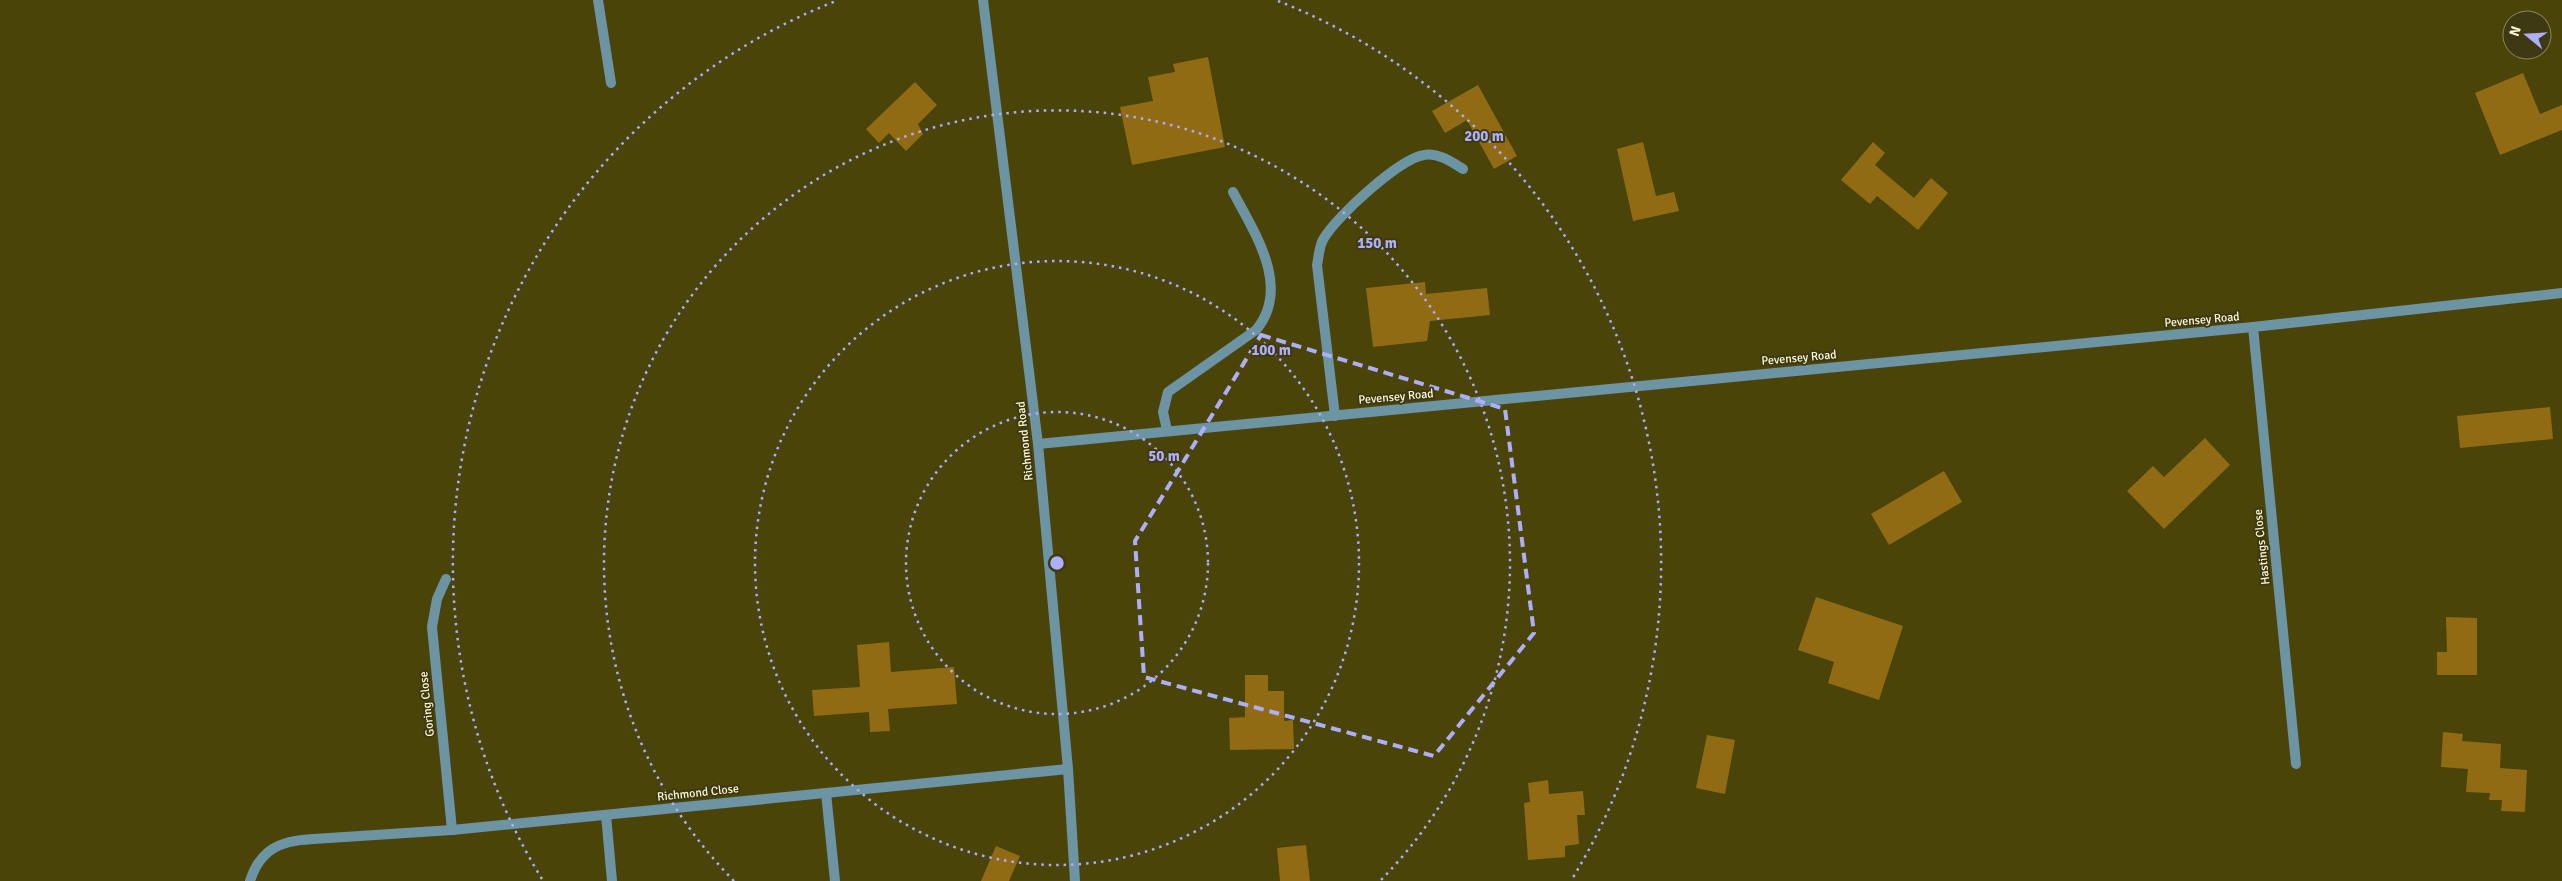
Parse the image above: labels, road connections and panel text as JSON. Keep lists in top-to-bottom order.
{
  "streets": {
    "street": [
      "Pevensey Road",
      "Richmond Road",
      "Hastings Close",
      "Goring Close",
      "Richmond Close"
    ]
  },
  "crossings": [
    ["Pevensey Road", "Richmond Road"],
    ["Pevensey Road", "Hastings Close"],
    ["Richmond Road", "Richmond Close"],
    ["Goring Close", "Richmond Close"]
  ],
  "north": "left",
  "rings": [
    "200 m",
    "150 m",
    "100 m",
    "50 m"
  ]
}
